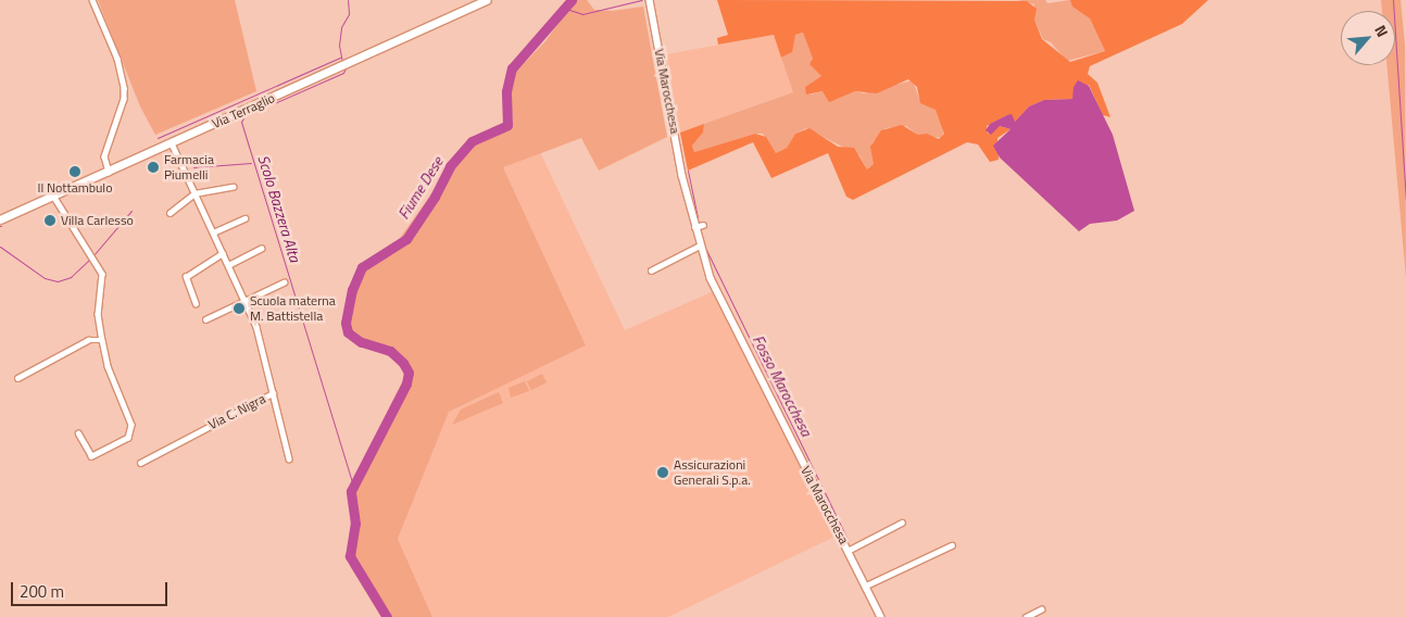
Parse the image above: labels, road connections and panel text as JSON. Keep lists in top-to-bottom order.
{
  "streets": {
    "main road": ["Via Terraglio"],
    "street": ["Via Marocchesa", "Via C. Nigra"]
  },
  "water": ["Fiume Dese", "Scolo Bazzera Alta", "Fosso Marocchesa"],
  "places": [
    "Farmacia Piumelli",
    "Il Nottambulo",
    "Villa Carlesso",
    "Scuola materna M. Battistella",
    "Assicurazioni Generali S.p.a."
  ],
  "scale_bar": "200 m",
  "north": "top right"
}
